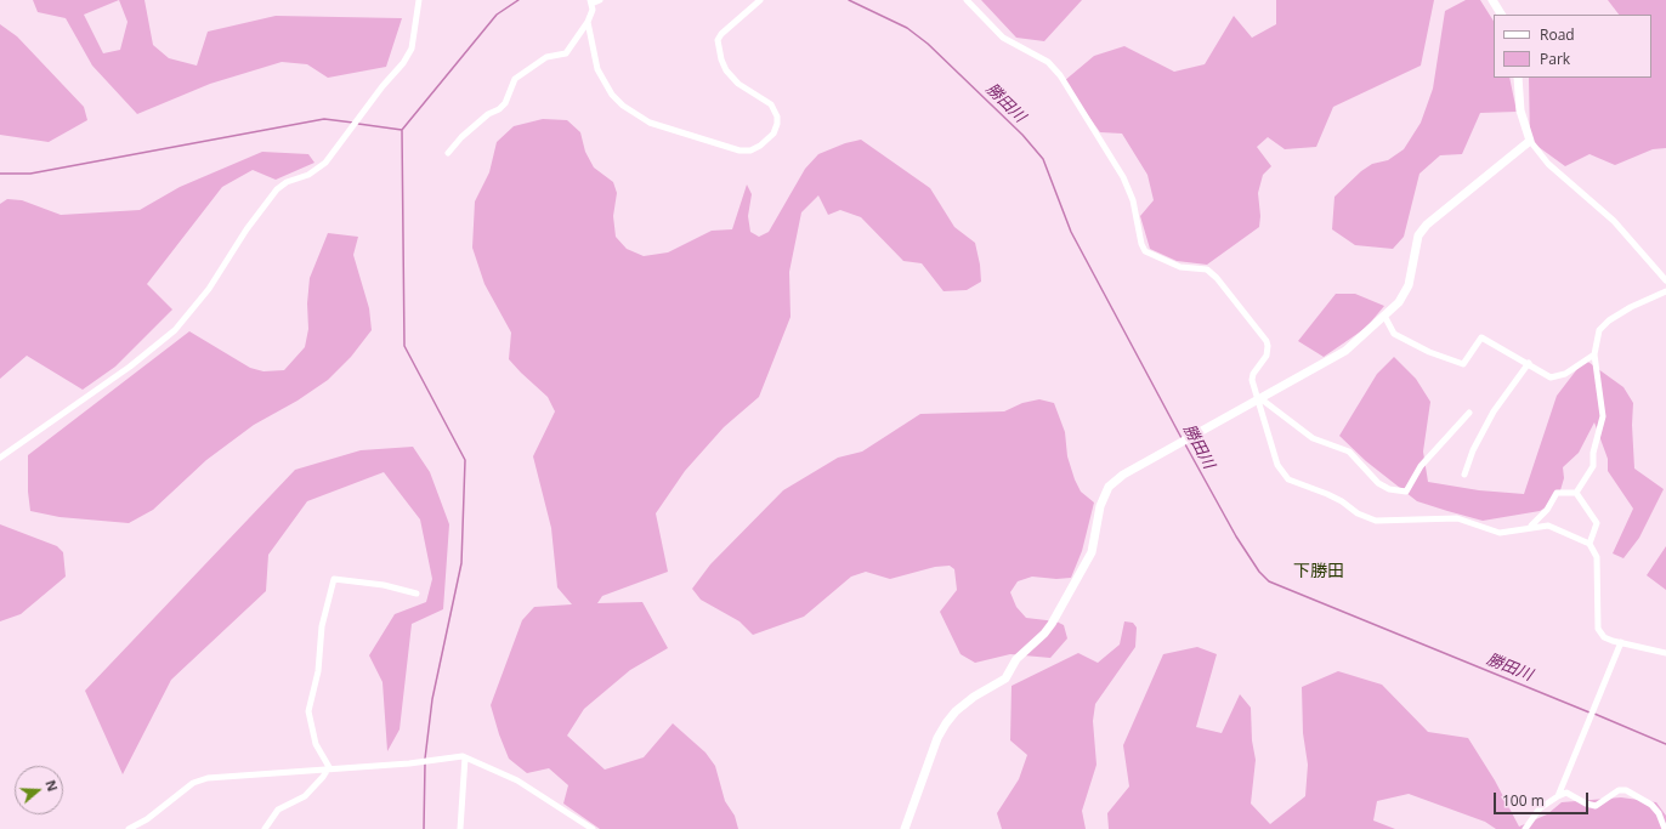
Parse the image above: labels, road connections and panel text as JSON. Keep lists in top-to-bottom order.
{
  "districts": ["下勝田"],
  "water": ["勝田川"],
  "legend": ["Road", "Park"],
  "scale_bar": "100 m",
  "north": "right"
}
